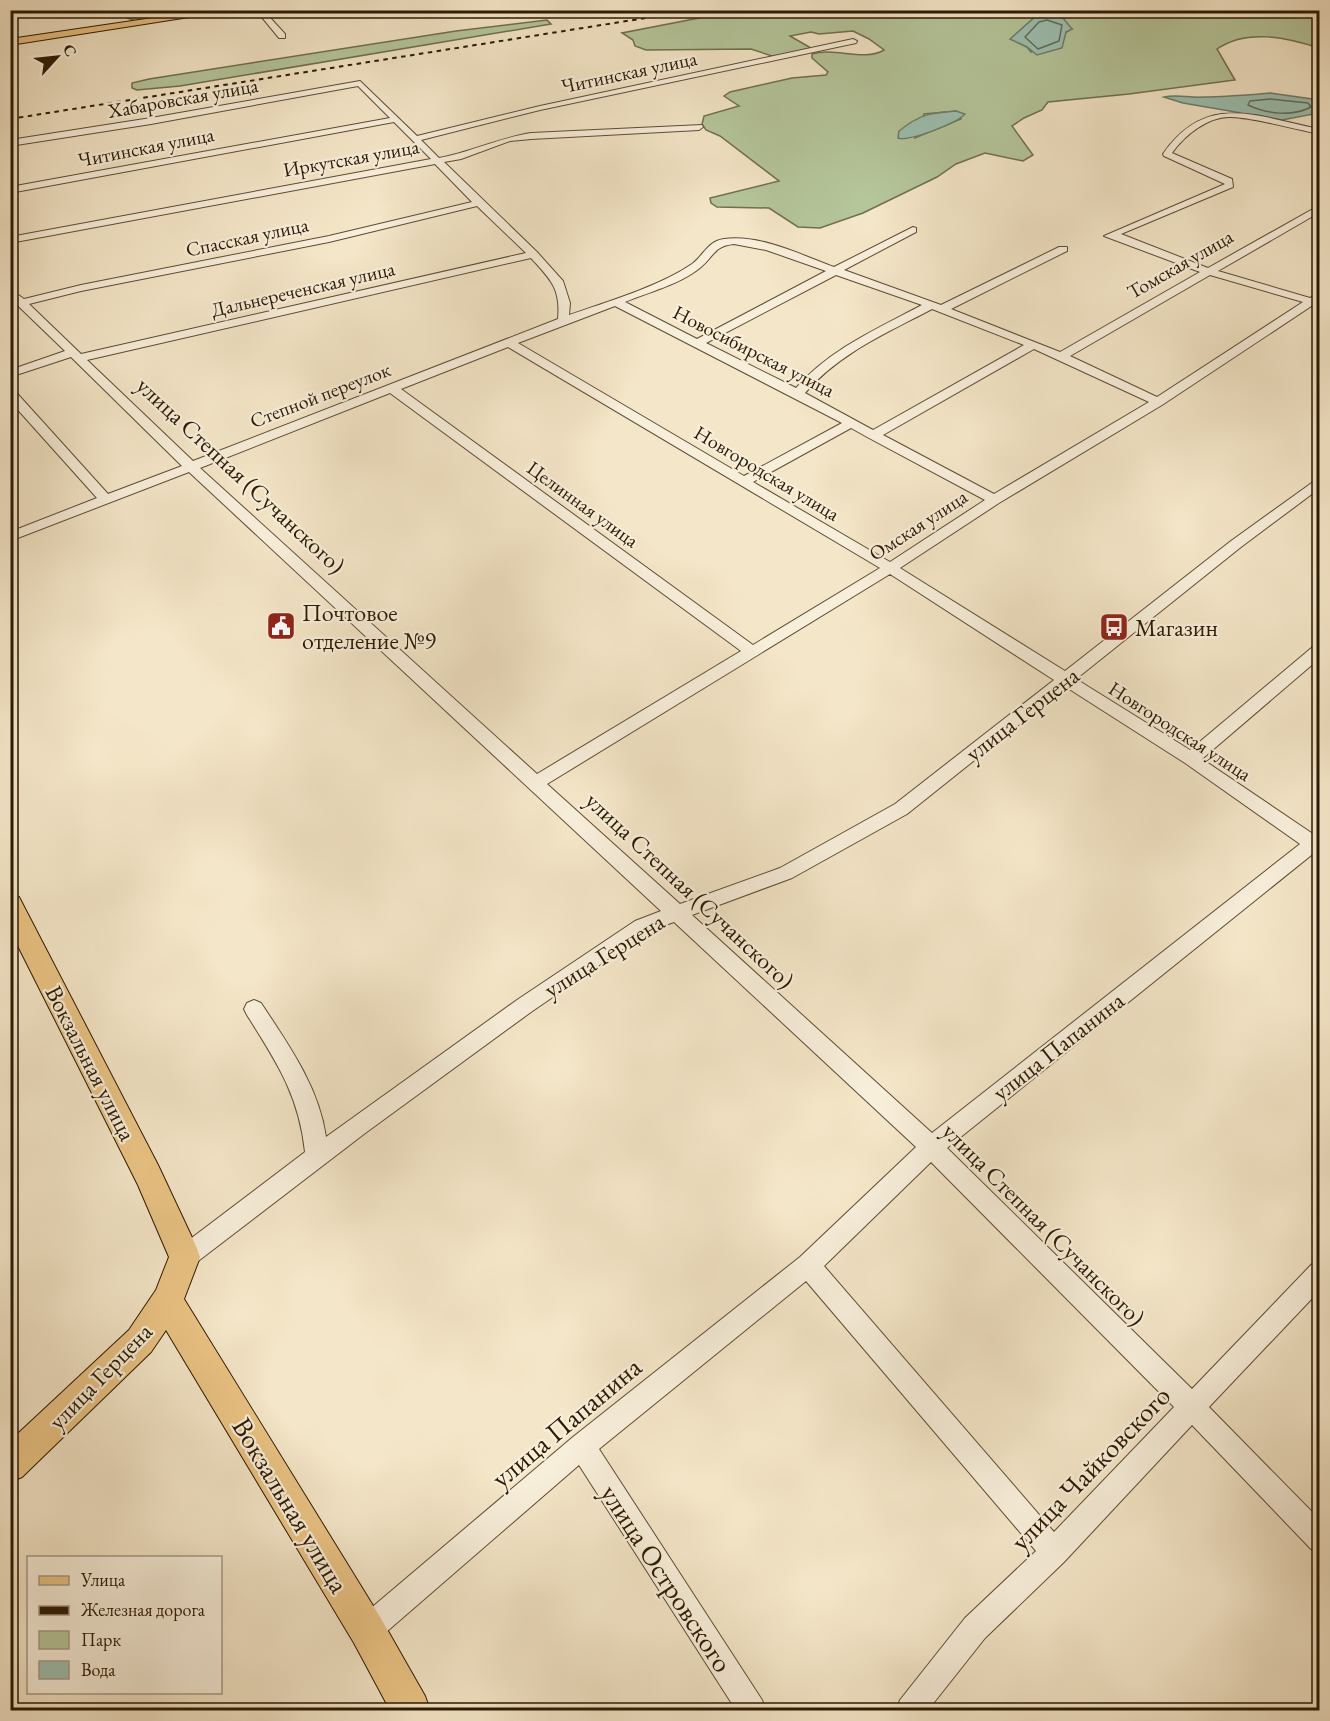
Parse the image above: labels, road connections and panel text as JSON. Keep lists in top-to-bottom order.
{
  "streets": {
    "main road": ["улица Герцена", "Вокзальная улица"],
    "street": [
      "Читинская улица",
      "Хабаровская улица",
      "Иркутская улица",
      "Спасская улица",
      "Томская улица",
      "Дальнереченская улица",
      "Новосибирская улица",
      "Степной переулок",
      "Новгородская улица",
      "улица Степная (Сучанского)",
      "Целинная улица",
      "Омская улица",
      "улица Папанина",
      "улица Чайковского",
      "улица Островского"
    ]
  },
  "crossings": [
    ["Читинская улица", "Хабаровская улица"],
    ["Спасская улица", "улица Степная (Сучанского)"],
    ["Дальнереченская улица", "улица Степная (Сучанского)"],
    ["Новосибирская улица", "Омская улица"],
    ["Степной переулок", "Новгородская улица"],
    ["Степной переулок", "улица Степная (Сучанского)"],
    ["Степной переулок", "Целинная улица"],
    ["Новгородская улица", "Омская улица"],
    ["Новгородская улица", "улица Герцена"],
    ["Новгородская улица", "улица Папанина"],
    ["улица Степная (Сучанского)", "Омская улица"],
    ["улица Степная (Сучанского)", "улица Герцена"],
    ["улица Степная (Сучанского)", "улица Папанина"],
    ["улица Степная (Сучанского)", "улица Чайковского"],
    ["Целинная улица", "Омская улица"],
    ["улица Герцена", "Вокзальная улица"],
    ["улица Папанина", "Вокзальная улица"],
    ["улица Папанина", "улица Островского"]
  ],
  "places": {
    "public building": ["Почтовое отделение №9"],
    "bus stop": ["Магазин"]
  },
  "legend": [
    "Улица",
    "Железная дорога",
    "Парк",
    "Вода"
  ],
  "north": "top right"
}
